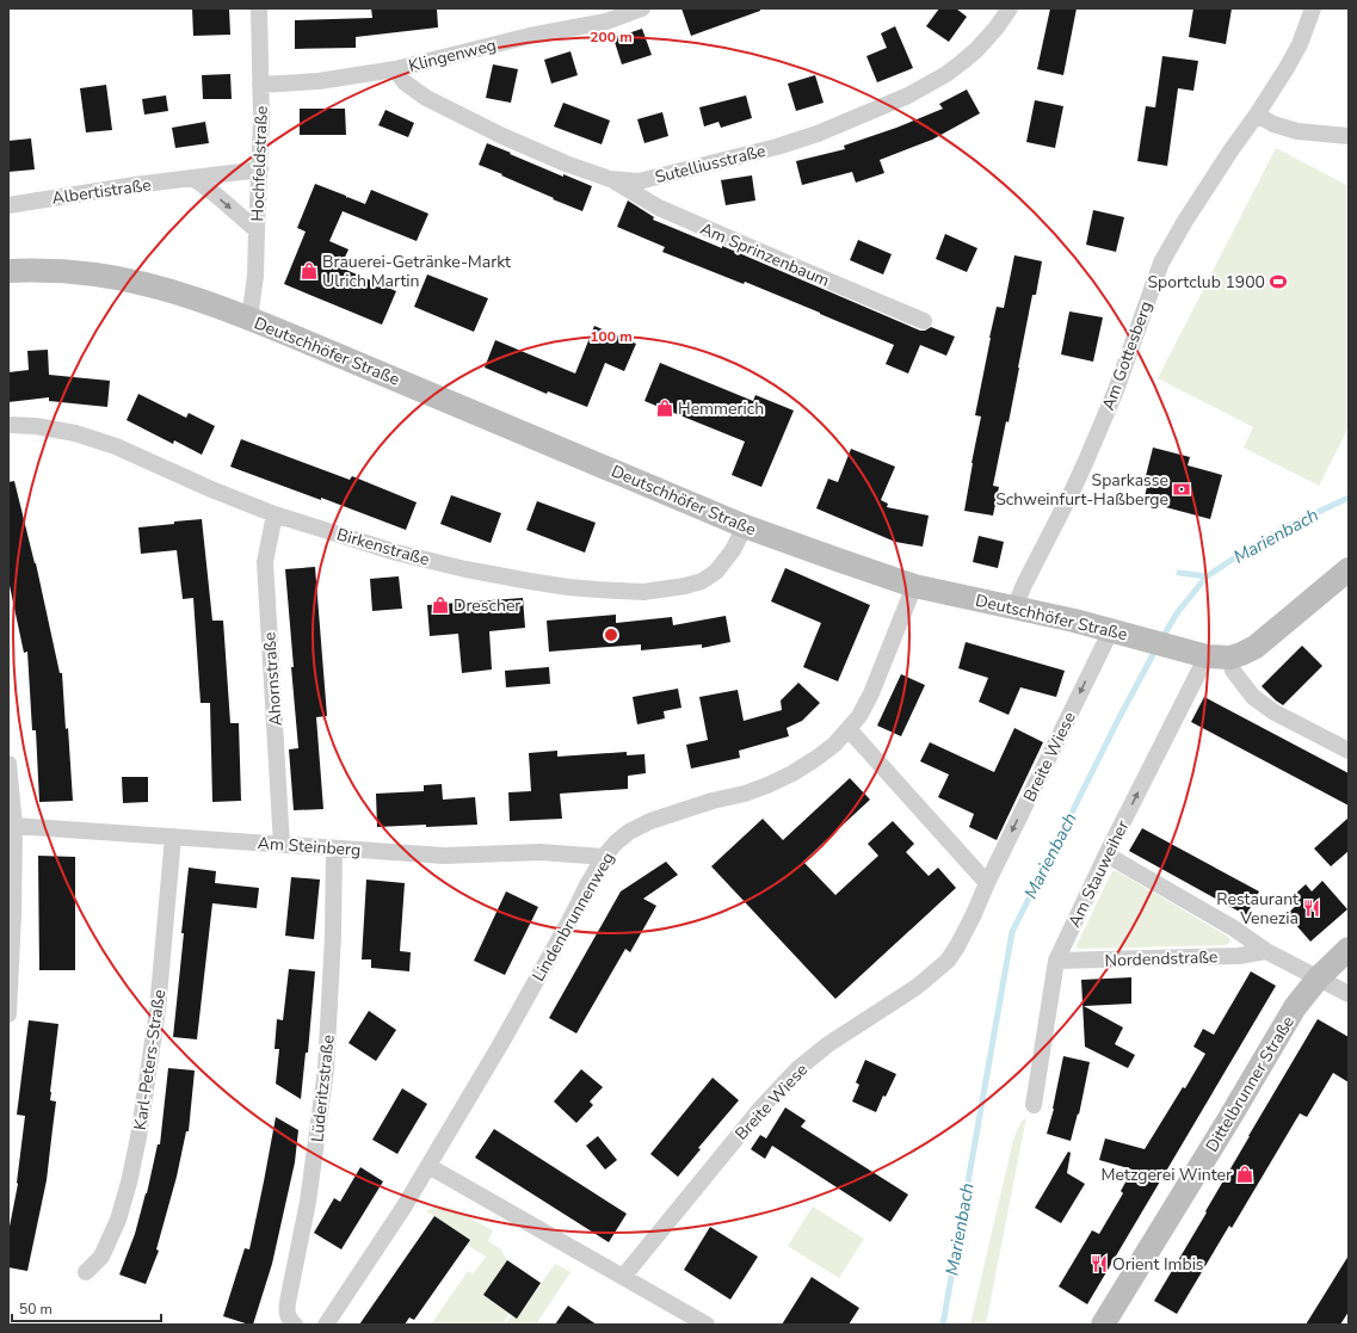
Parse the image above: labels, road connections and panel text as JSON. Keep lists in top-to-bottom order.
{
  "streets": {
    "main road": ["Deutschhöfer Straße", "Dittelbrunner Straße"],
    "street": [
      "Klingenweg",
      "Hochfeldstraße",
      "Sutelliusstraße",
      "Albertistraße",
      "Am Sprinzenbaum",
      "Am Gottesberg",
      "Birkenstraße",
      "Ahornstraße",
      "Breite Wiese",
      "Am Steinberg",
      "Am Stauweiher",
      "Lindenbrunnenweg",
      "Nordendstraße",
      "Karl-Peters-Straße",
      "Lüderitzstraße"
    ]
  },
  "crossings": [
    ["Klingenweg", "Hochfeldstraße"],
    ["Klingenweg", "Sutelliusstraße"],
    ["Hochfeldstraße", "Albertistraße"],
    ["Hochfeldstraße", "Deutschhöfer Straße"],
    ["Sutelliusstraße", "Am Sprinzenbaum"],
    ["Deutschhöfer Straße", "Am Gottesberg"],
    ["Deutschhöfer Straße", "Birkenstraße"],
    ["Deutschhöfer Straße", "Breite Wiese"],
    ["Deutschhöfer Straße", "Am Stauweiher"],
    ["Deutschhöfer Straße", "Lindenbrunnenweg"],
    ["Birkenstraße", "Ahornstraße"],
    ["Ahornstraße", "Am Steinberg"],
    ["Am Steinberg", "Lindenbrunnenweg"],
    ["Am Steinberg", "Karl-Peters-Straße"],
    ["Am Steinberg", "Lüderitzstraße"],
    ["Am Stauweiher", "Nordendstraße"],
    ["Nordendstraße", "Dittelbrunner Straße"]
  ],
  "one_way": ["Am Stauweiher"],
  "water": ["Marienbach"],
  "places": {
    "shop": [
      "Brauerei-Getränke-Markt Ulrich Martin",
      "Hemmerich",
      "Drescher",
      "Metzgerei Winter"
    ],
    "sports": ["Sportclub 1900"],
    "bank": ["Sparkasse Schweinfurt-Haßberge"],
    "restaurant": ["Restaurant Venezia", "Orient Imbis"]
  },
  "scale_bar": "50 m",
  "rings": ["200 m", "100 m"]
}
